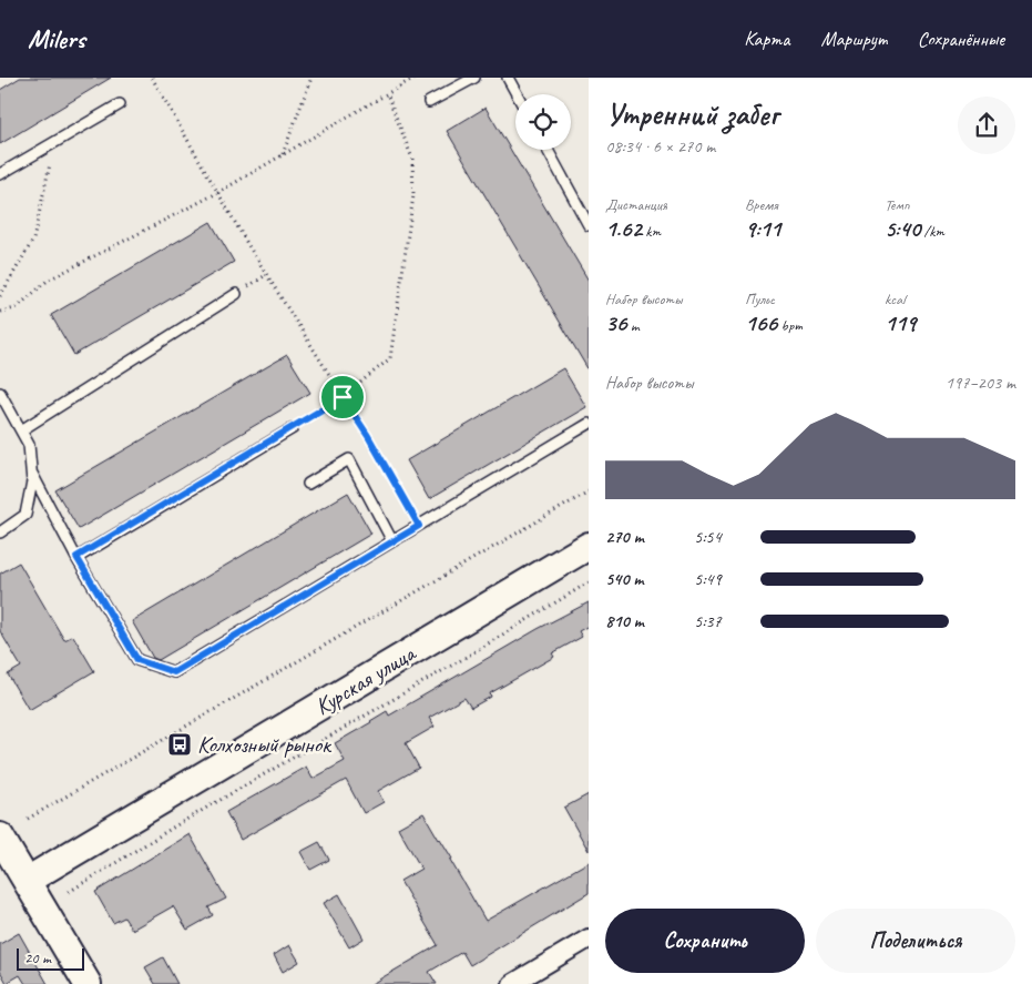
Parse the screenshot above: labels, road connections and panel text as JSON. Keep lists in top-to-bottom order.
{
  "streets": {
    "main road": ["Курская улица"]
  },
  "places": {
    "bus stop": ["Колхозный рынок"]
  },
  "scale_bar": "20 m",
  "page": {
    "header": "Milers",
    "nav": ["Карта", "Маршрут", "Сохранённые"],
    "heading": ["Утренний забег", "08:34 · 6 × 270 m"],
    "stats": [
      ["Дистанция", "1.62 km"],
      ["Время", "9:11"],
      ["Темп", "5:40 /km"],
      ["Набор высоты", "36 m"],
      ["Пульс", "166 bpm"],
      ["kcal", "119"]
    ],
    "chart": ["Набор высоты", "197–203 m"],
    "list": [
      {
        "name": "270 m",
        "note": "5:54"
      },
      {
        "name": "540 m",
        "note": "5:49"
      },
      {
        "name": "810 m",
        "note": "5:37"
      }
    ],
    "buttons": ["Сохранить", "Поделиться"],
    "scale": "20 m"
  }
}
